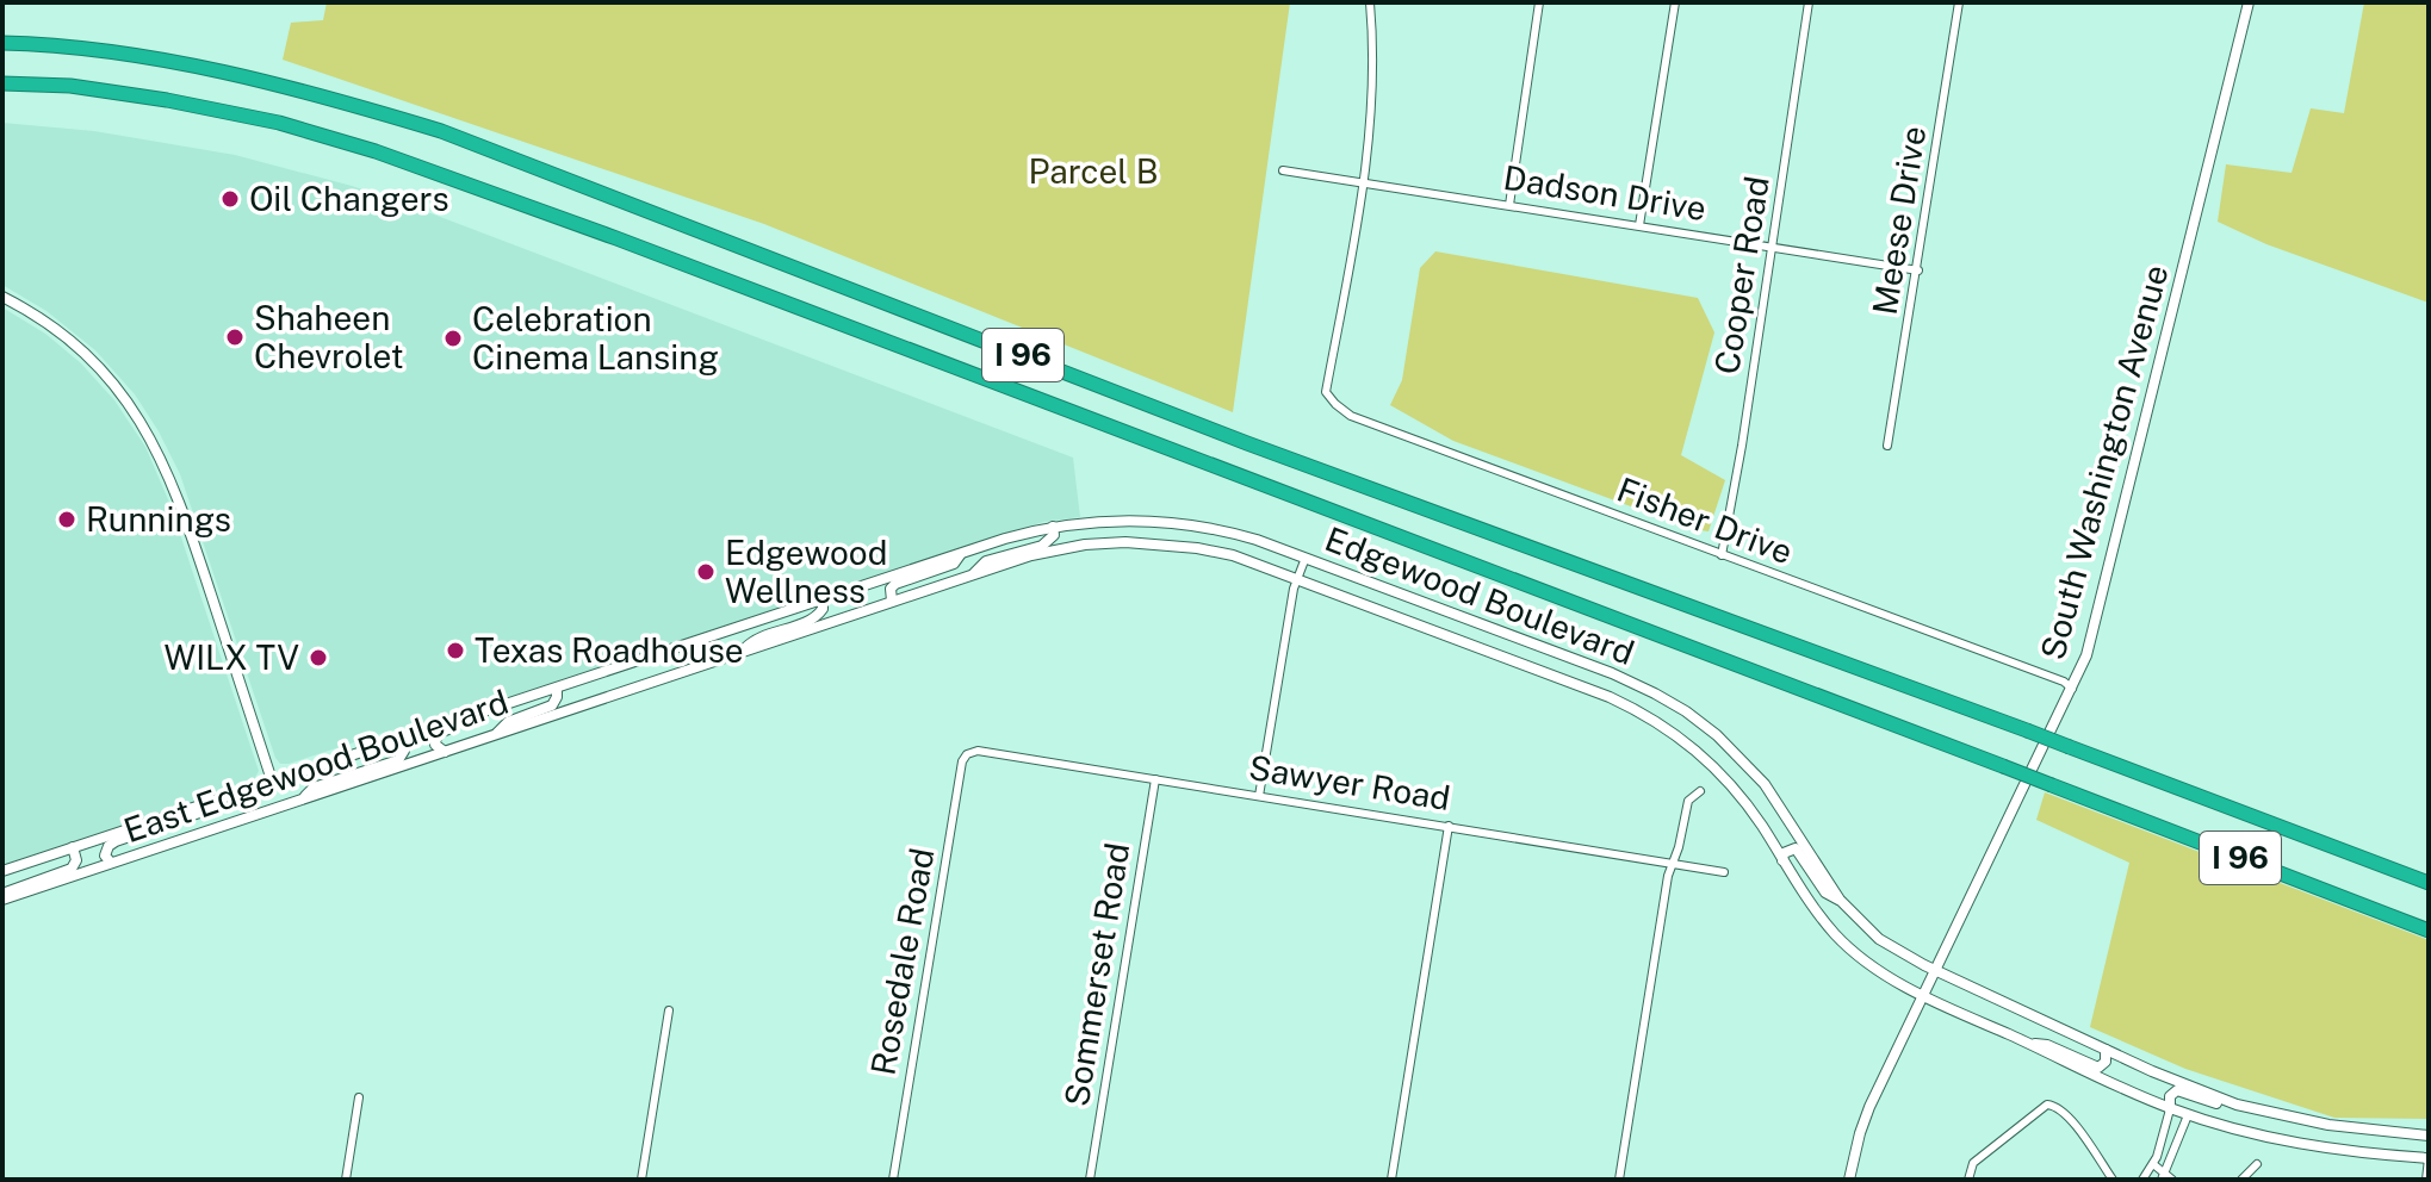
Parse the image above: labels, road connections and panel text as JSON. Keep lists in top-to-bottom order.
{
  "streets": {
    "highway": ["I 96"],
    "street": [
      "Dadson Drive",
      "Meese Drive",
      "Cooper Road",
      "South Washington Avenue",
      "Fisher Drive",
      "Edgewood Boulevard",
      "East Edgewood Boulevard",
      "Sawyer Road",
      "Rosedale Road",
      "Sommerset Road"
    ]
  },
  "crossings": [
    ["Dadson Drive", "Meese Drive"],
    ["Dadson Drive", "Cooper Road"],
    ["Dadson Drive", "Fisher Drive"],
    ["Cooper Road", "Fisher Drive"],
    ["South Washington Avenue", "Fisher Drive"],
    ["South Washington Avenue", "Edgewood Boulevard"],
    ["South Washington Avenue", "East Edgewood Boulevard"],
    ["Edgewood Boulevard", "East Edgewood Boulevard"],
    ["Sawyer Road", "Rosedale Road"],
    ["Sawyer Road", "Sommerset Road"]
  ],
  "parks": ["Parcel B"],
  "places": [
    "Oil Changers",
    "Shaheen Chevrolet",
    "Celebration Cinema Lansing",
    "Runnings",
    "Edgewood Wellness",
    "Texas Roadhouse",
    "WILX TV"
  ]
}
